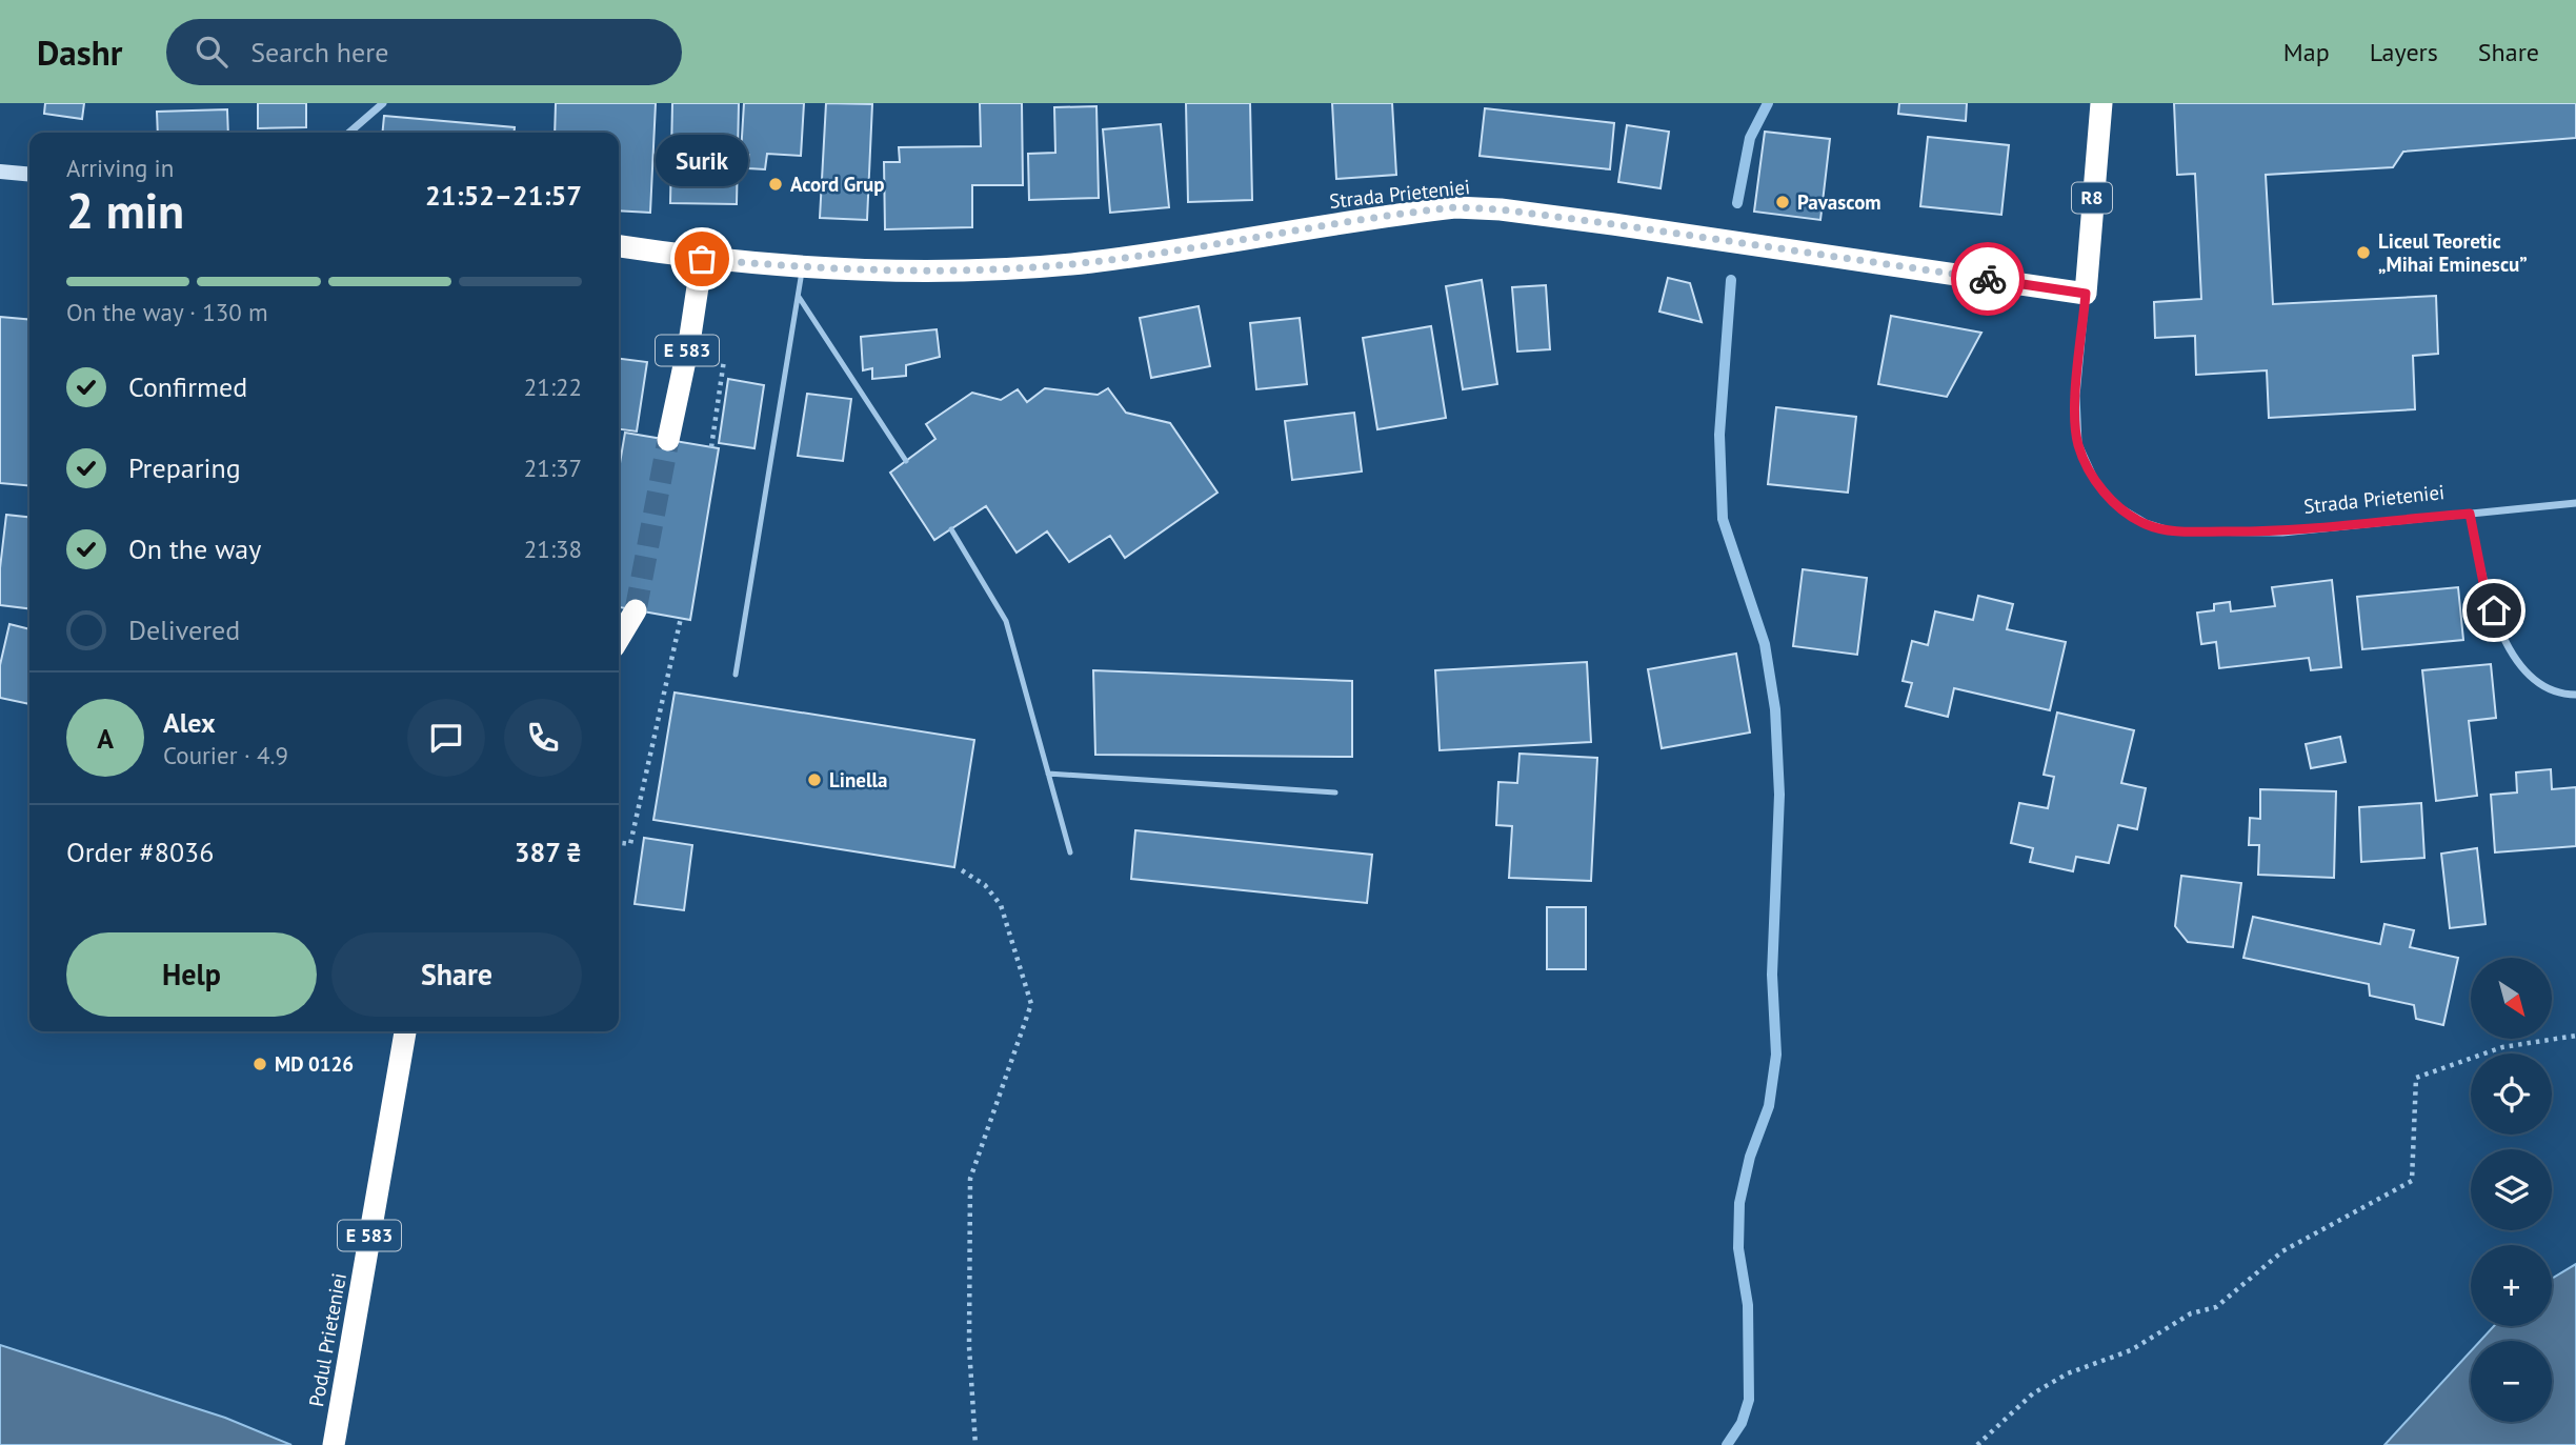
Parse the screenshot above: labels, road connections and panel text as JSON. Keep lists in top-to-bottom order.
{
  "streets": {
    "highway": [
      "Strada Prieteniei",
      "R8",
      "E 583",
      "Podul Prieteniei"
    ]
  },
  "crossings": [
    ["Strada Prieteniei", "R8"],
    ["Strada Prieteniei", "E 583"]
  ],
  "places": [
    "Acord Grup",
    "Pavascom",
    "Liceul Teoretic „Mihai Eminescu”",
    "Surik",
    "Linella",
    "MD 0126"
  ],
  "north": "bottom right",
  "page": {
    "header": "Dashr",
    "search": "Search here",
    "nav": ["Map", "Layers", "Share"],
    "heading": ["2 min", "Arriving in", "21:52–21:57"],
    "panel": [
      "Alex",
      "Courier · 4.9",
      "Order #8036",
      "387 ₴"
    ],
    "bubble": "Surik",
    "bar": "On the way · 130 m",
    "list": [
      ["Confirmed", "21:22"],
      ["Preparing", "21:37"],
      ["On the way", "21:38"],
      "Delivered"
    ],
    "round": "A",
    "buttons": ["Help", "Share"],
    "map_buttons": ["+", "−"]
  }
}
